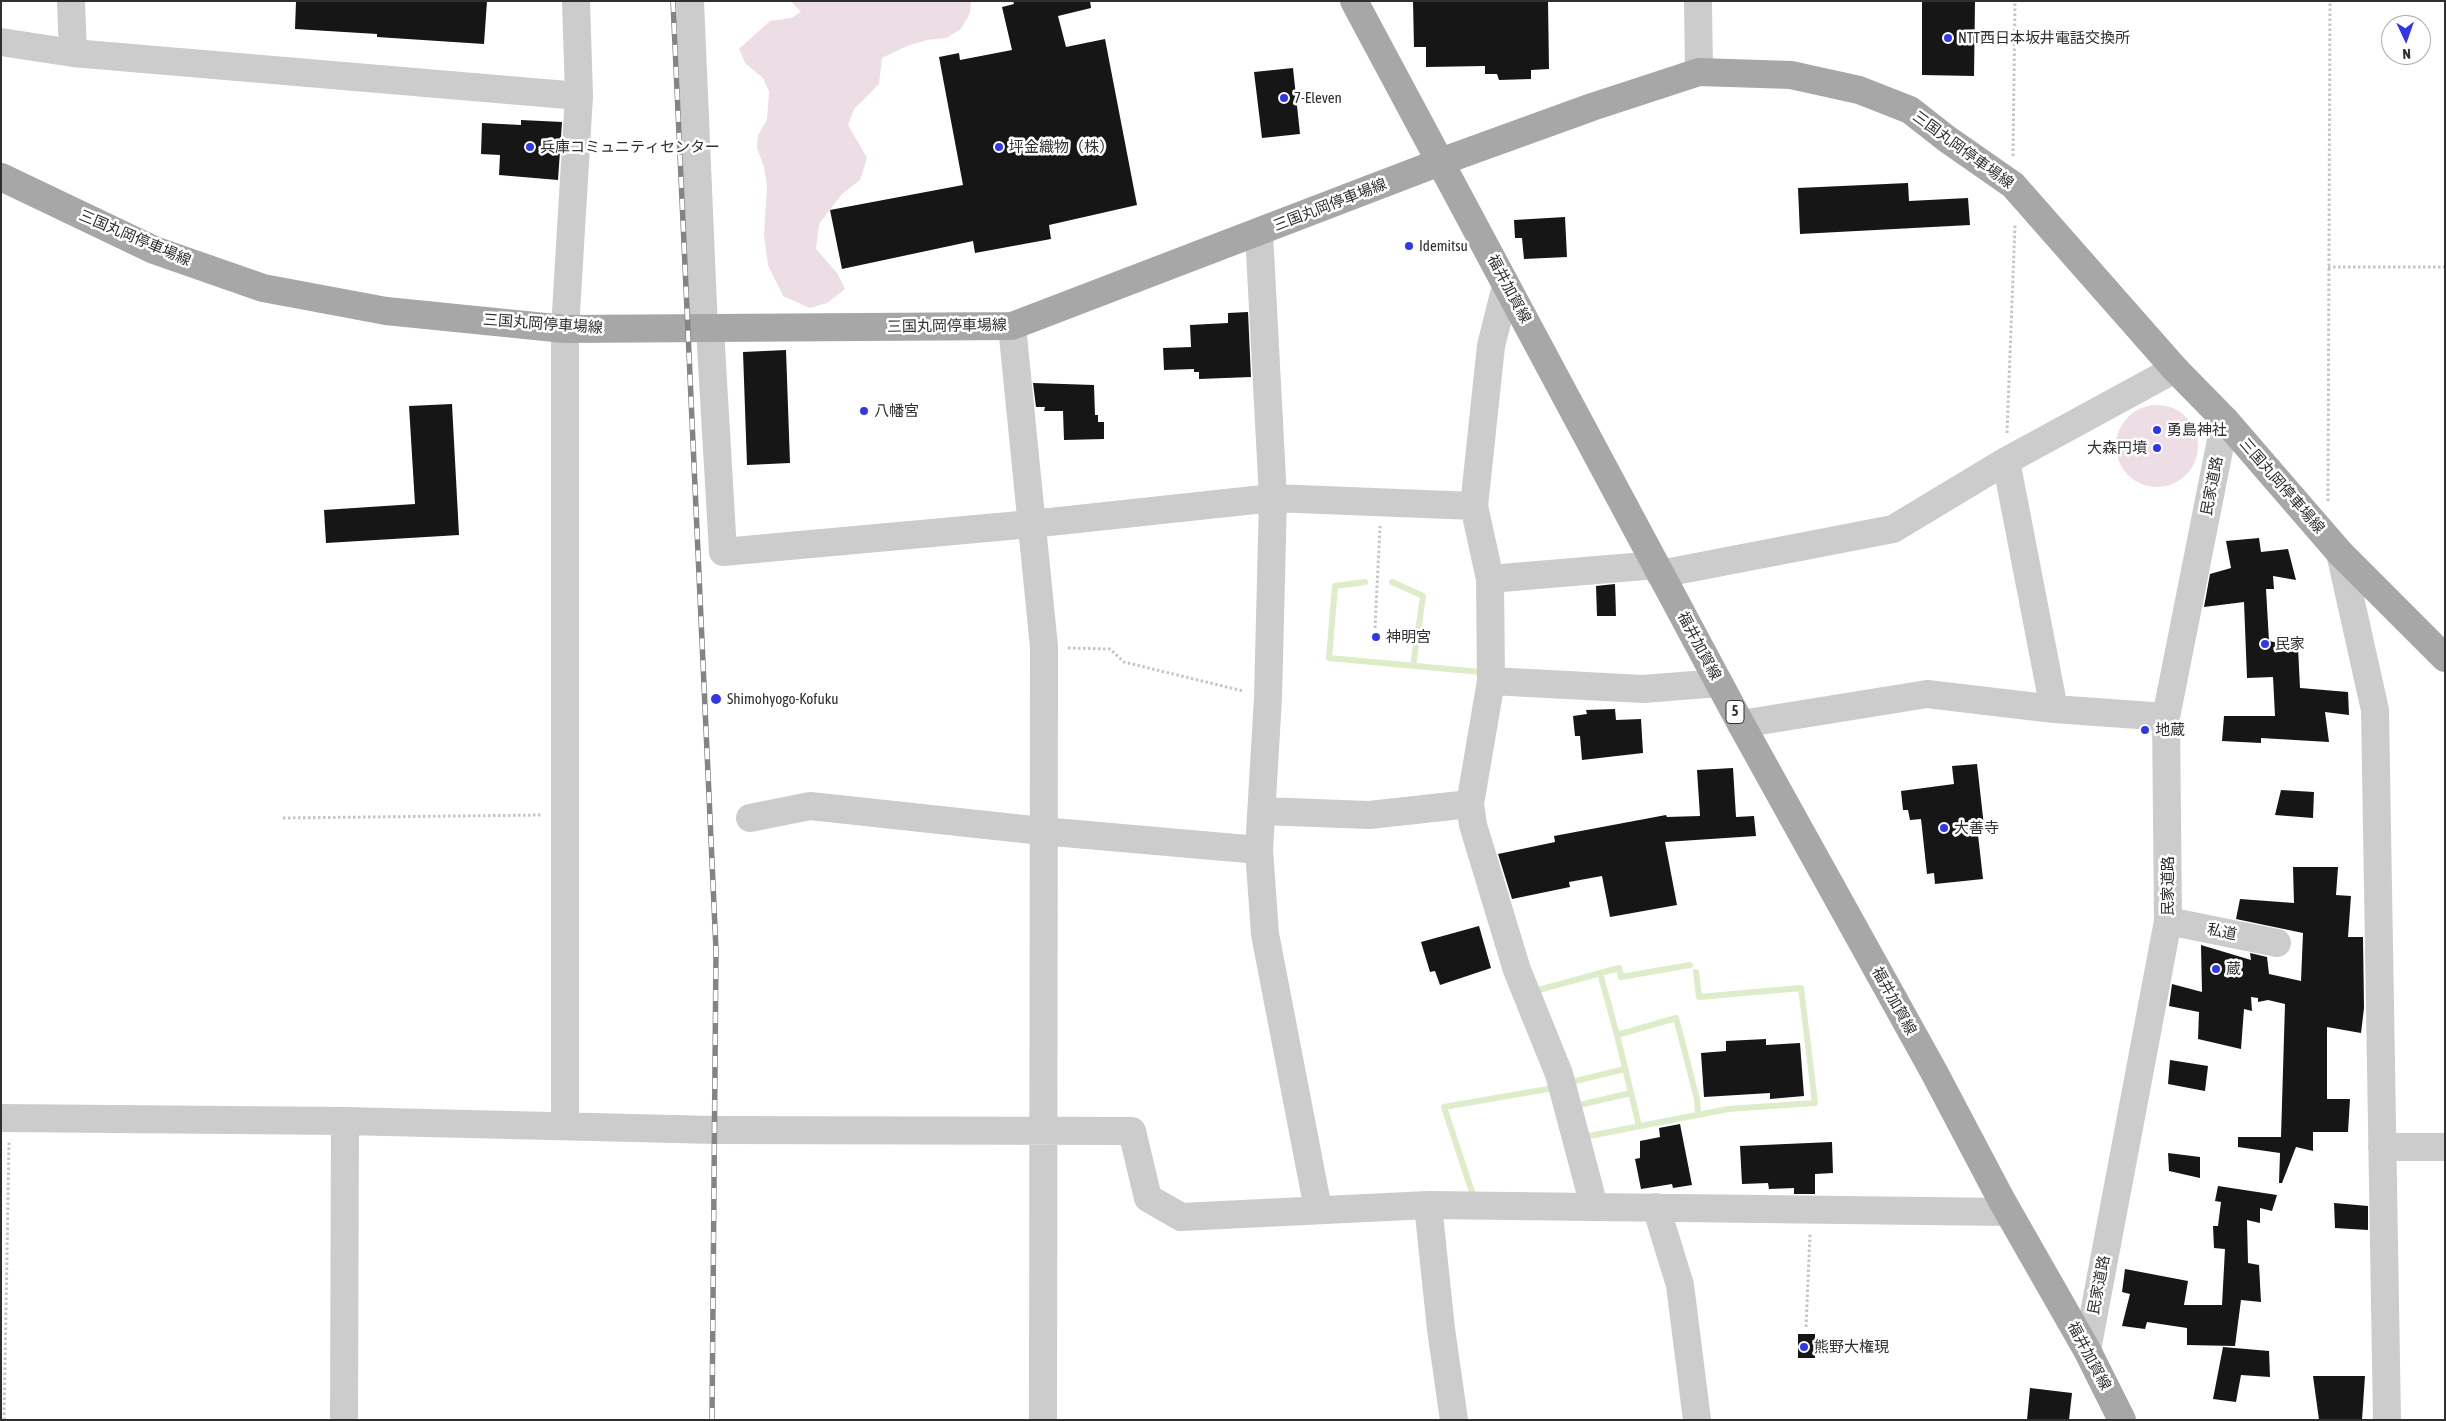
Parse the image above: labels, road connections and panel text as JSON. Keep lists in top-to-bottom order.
{
  "streets": {
    "main road": ["三国丸岡停車場線", "福井加賀線", "5"],
    "street": ["民家道路", "私道"]
  },
  "crossings": [
    ["三国丸岡停車場線", "福井加賀線"],
    ["三国丸岡停車場線", "民家道路"],
    ["福井加賀線", "民家道路"],
    ["民家道路", "私道"]
  ],
  "places": [
    "NTT西日本坂井電話交換所",
    "7-Eleven",
    "兵庫コミュニティセンター",
    "坪金織物（株）",
    "Idemitsu",
    "八幡宮",
    "勇島神社",
    "大森円墳",
    "神明宮",
    "民家",
    "Shimohyogo-Kofuku",
    "地蔵",
    "大善寺",
    "蔵",
    "熊野大権現"
  ],
  "north": "bottom"
}
